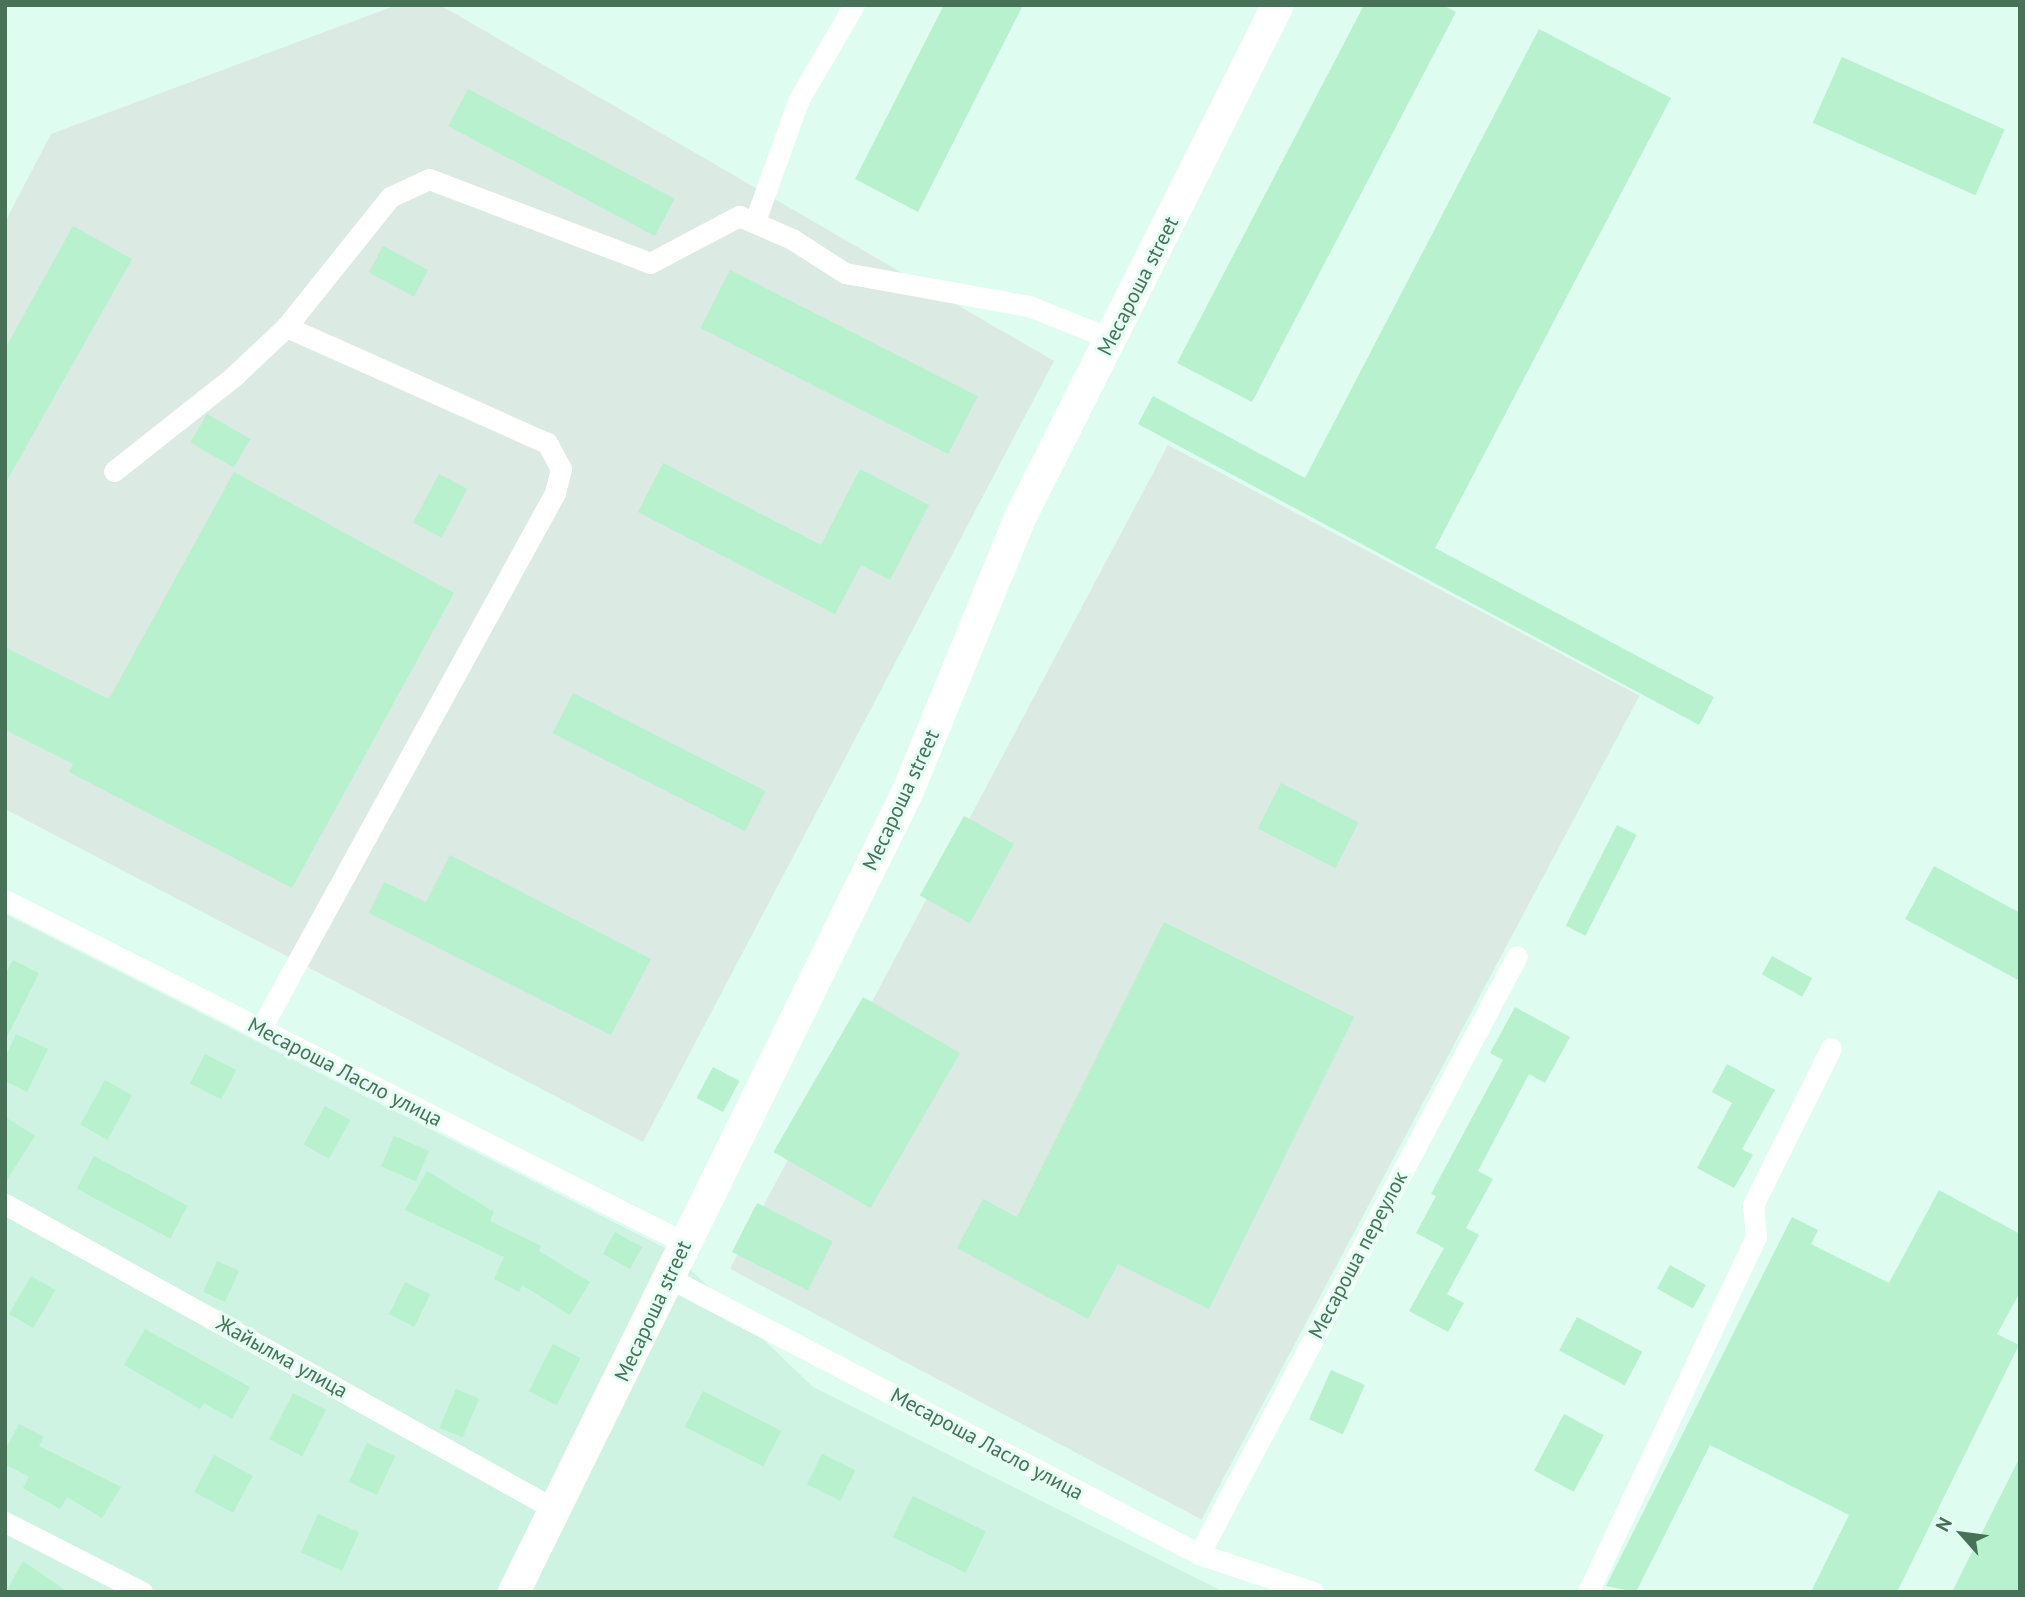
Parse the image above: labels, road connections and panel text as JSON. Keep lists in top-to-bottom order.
{
  "streets": {
    "street": [
      "Месароша street",
      "Месароша Ласло улица",
      "Месароша переулок",
      "Жайылма улица"
    ]
  },
  "crossings": [
    ["Месароша street", "Месароша Ласло улица"],
    ["Месароша street", "Жайылма улица"],
    ["Месароша Ласло улица", "Месароша переулок"]
  ],
  "north": "top left"
}
